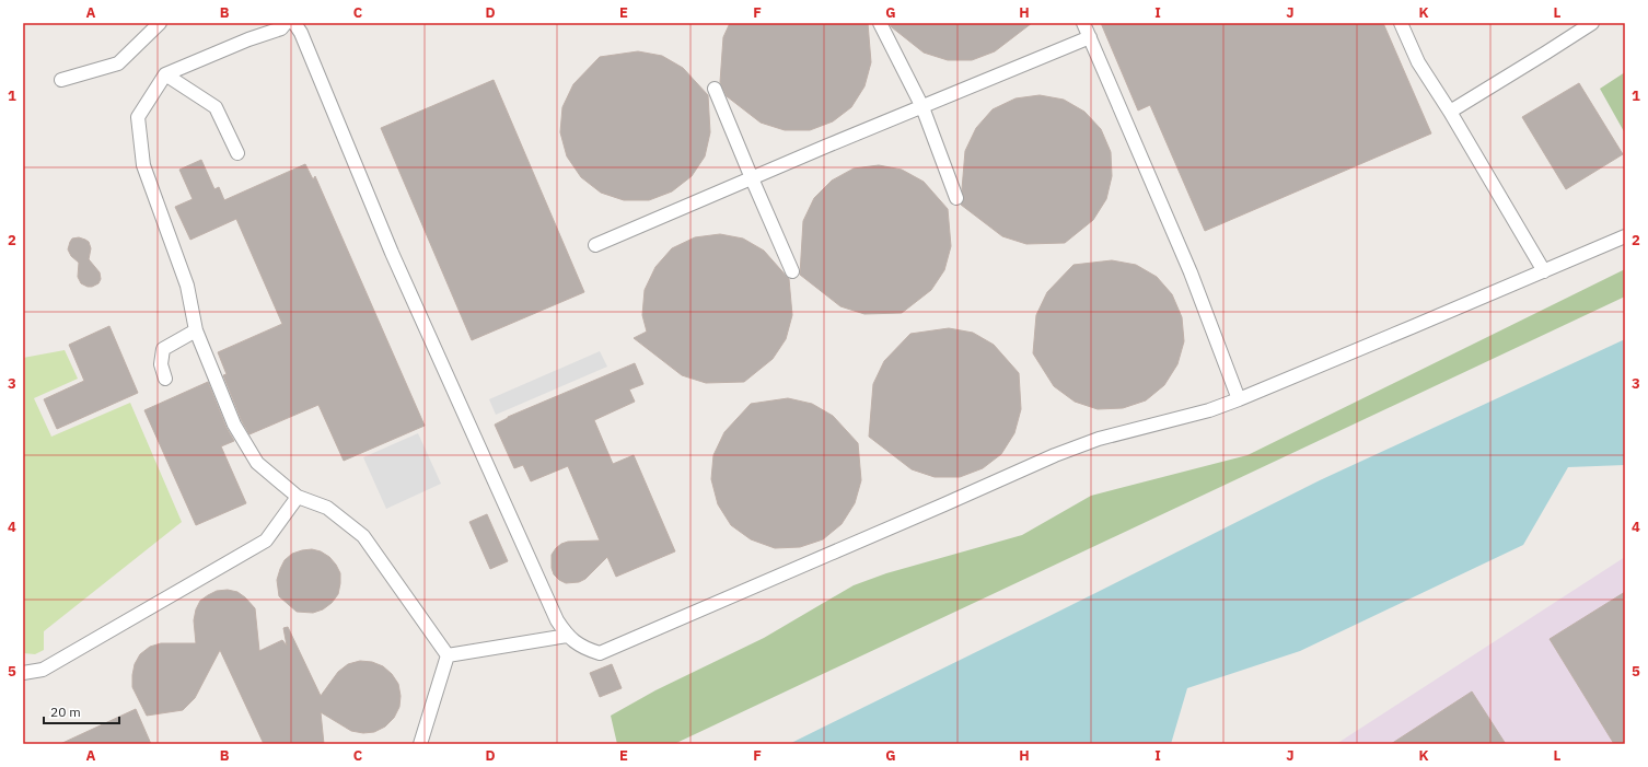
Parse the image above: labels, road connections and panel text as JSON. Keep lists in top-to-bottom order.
{
  "scale_bar": "20 m",
  "grid": {
    "columns": [
      "A",
      "B",
      "C",
      "D",
      "E",
      "F",
      "G",
      "H",
      "I",
      "J",
      "K",
      "L"
    ],
    "rows": [
      "1",
      "2",
      "3",
      "4",
      "5"
    ]
  }
}
